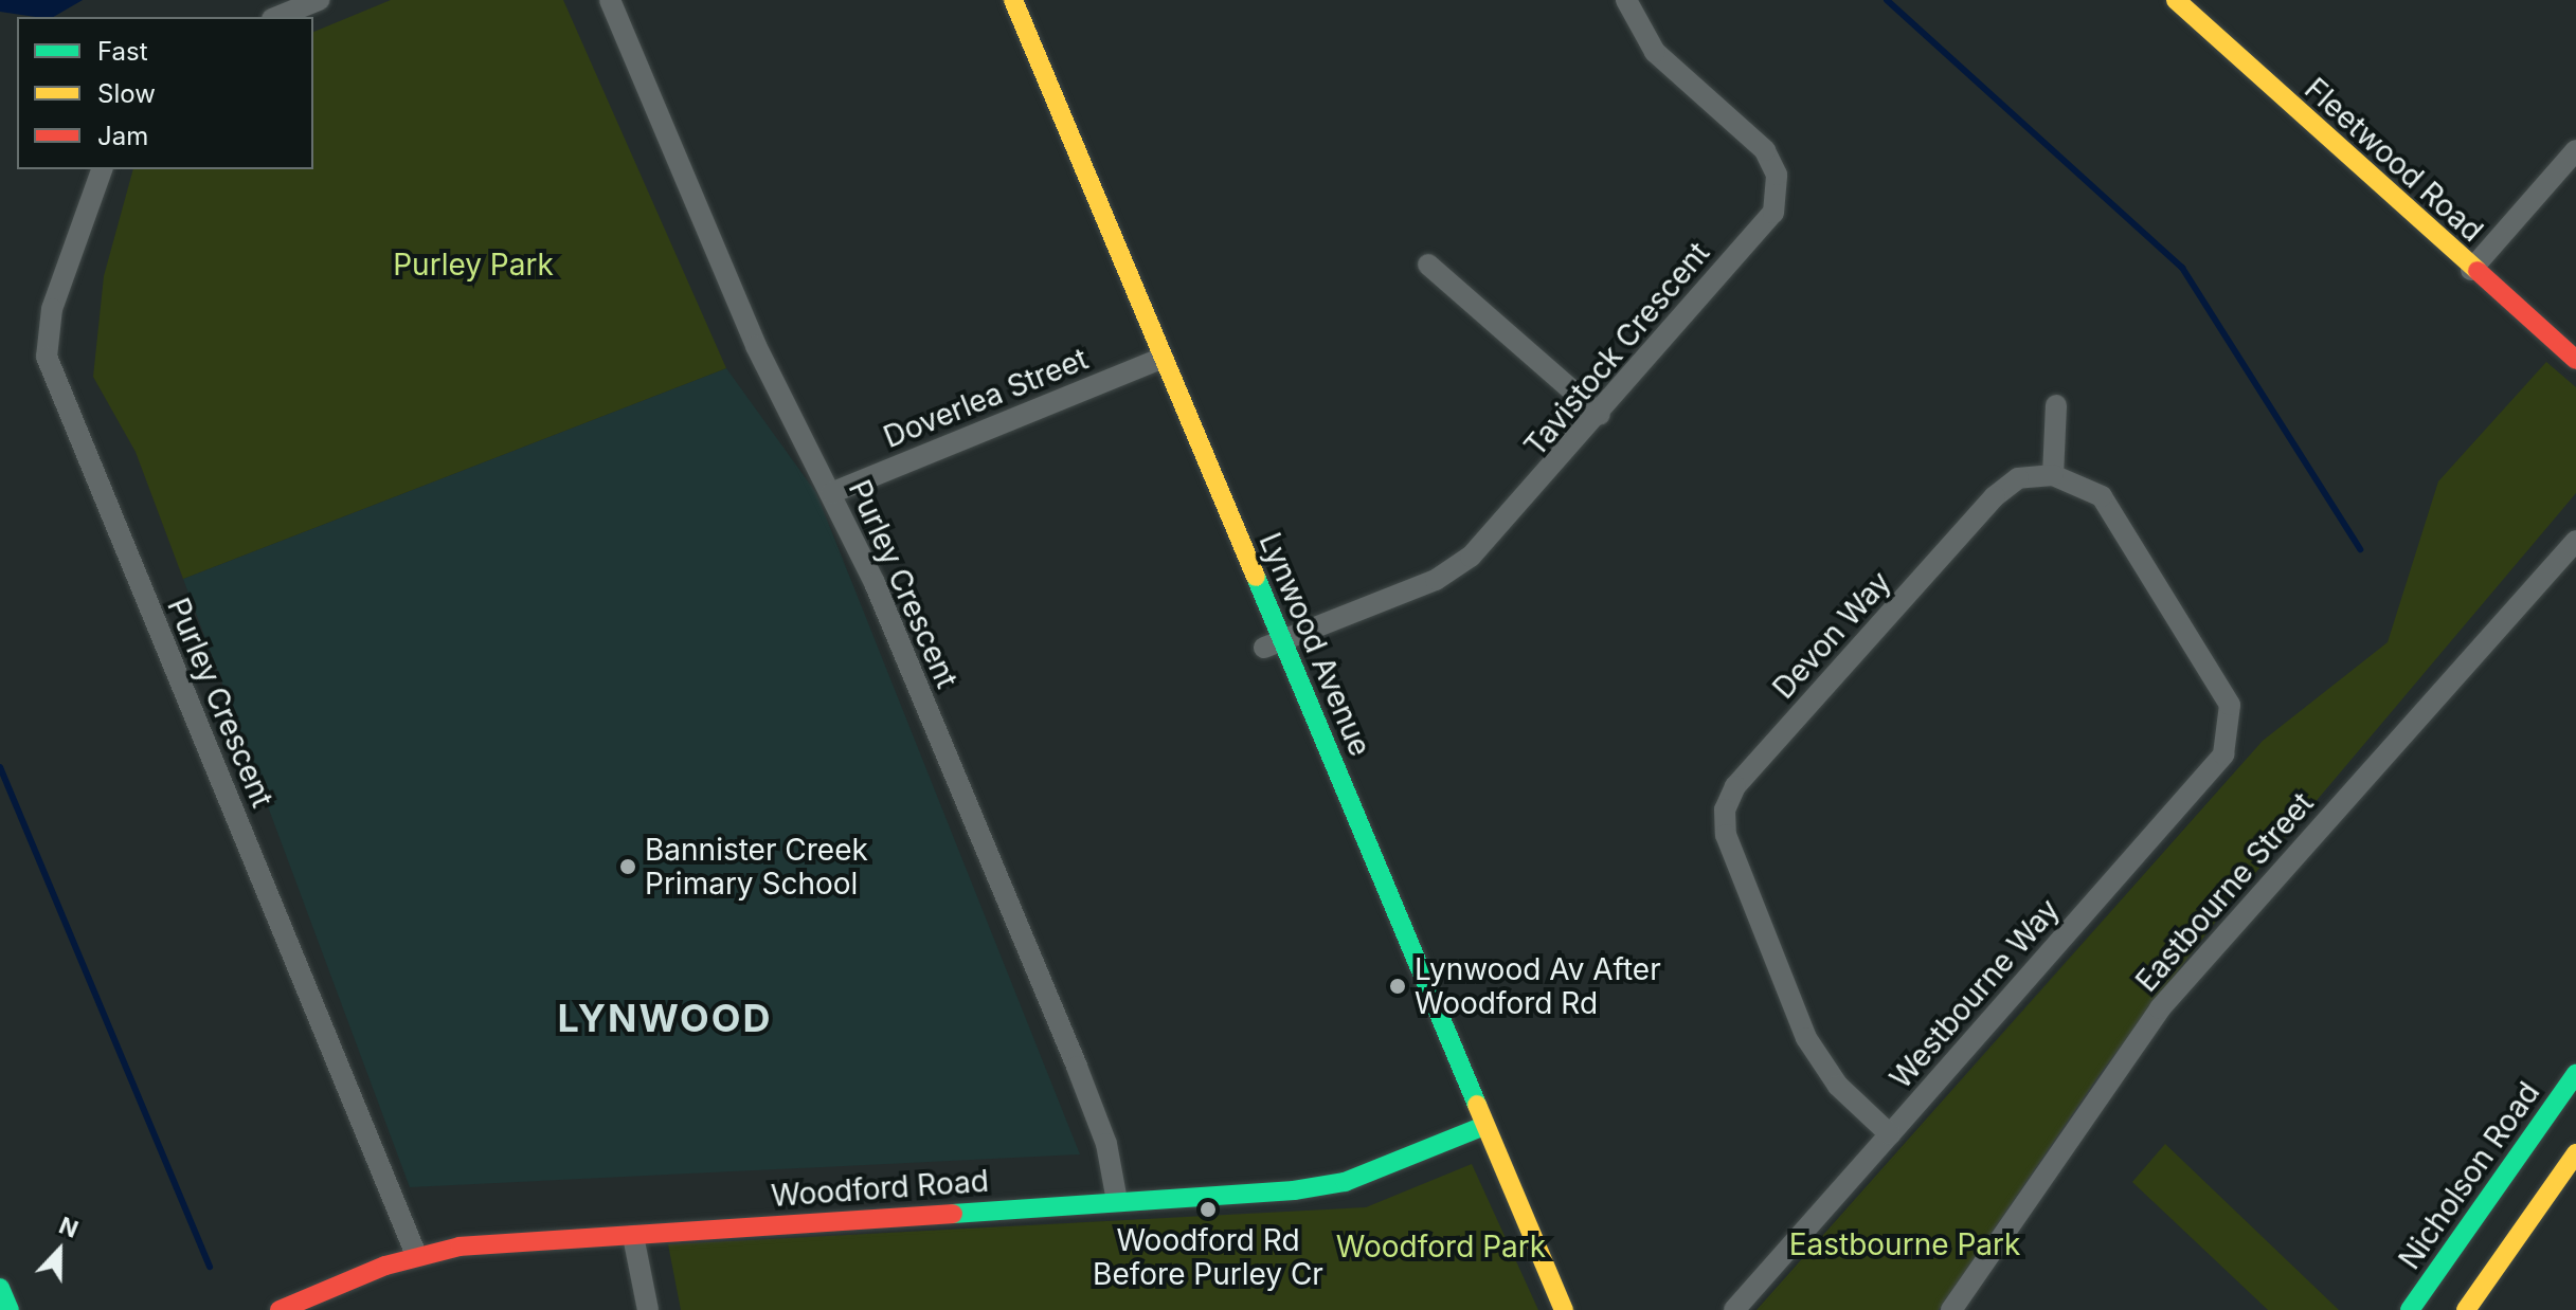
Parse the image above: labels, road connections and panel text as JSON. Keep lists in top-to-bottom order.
{
  "streets": {
    "street": [
      "Fleetwood Road",
      "Tavistock Crescent",
      "Doverlea Street",
      "Purley Crescent",
      "Devon Way",
      "Lynwood Avenue",
      "Eastbourne Street",
      "Westbourne Way",
      "Nicholson Road",
      "Woodford Road"
    ]
  },
  "crossings": [
    ["Tavistock Crescent", "Lynwood Avenue"],
    ["Doverlea Street", "Purley Crescent"],
    ["Doverlea Street", "Lynwood Avenue"],
    ["Purley Crescent", "Woodford Road"],
    ["Devon Way", "Westbourne Way"],
    ["Lynwood Avenue", "Woodford Road"]
  ],
  "districts": ["LYNWOOD"],
  "parks": ["Purley Park", "Eastbourne Park", "Woodford Park"],
  "places": ["Bannister Creek Primary School", "Lynwood Av After Woodford Rd", "Woodford Rd Before Purley Cr"],
  "legend": ["Fast", "Slow", "Jam"],
  "north": "top"
}
